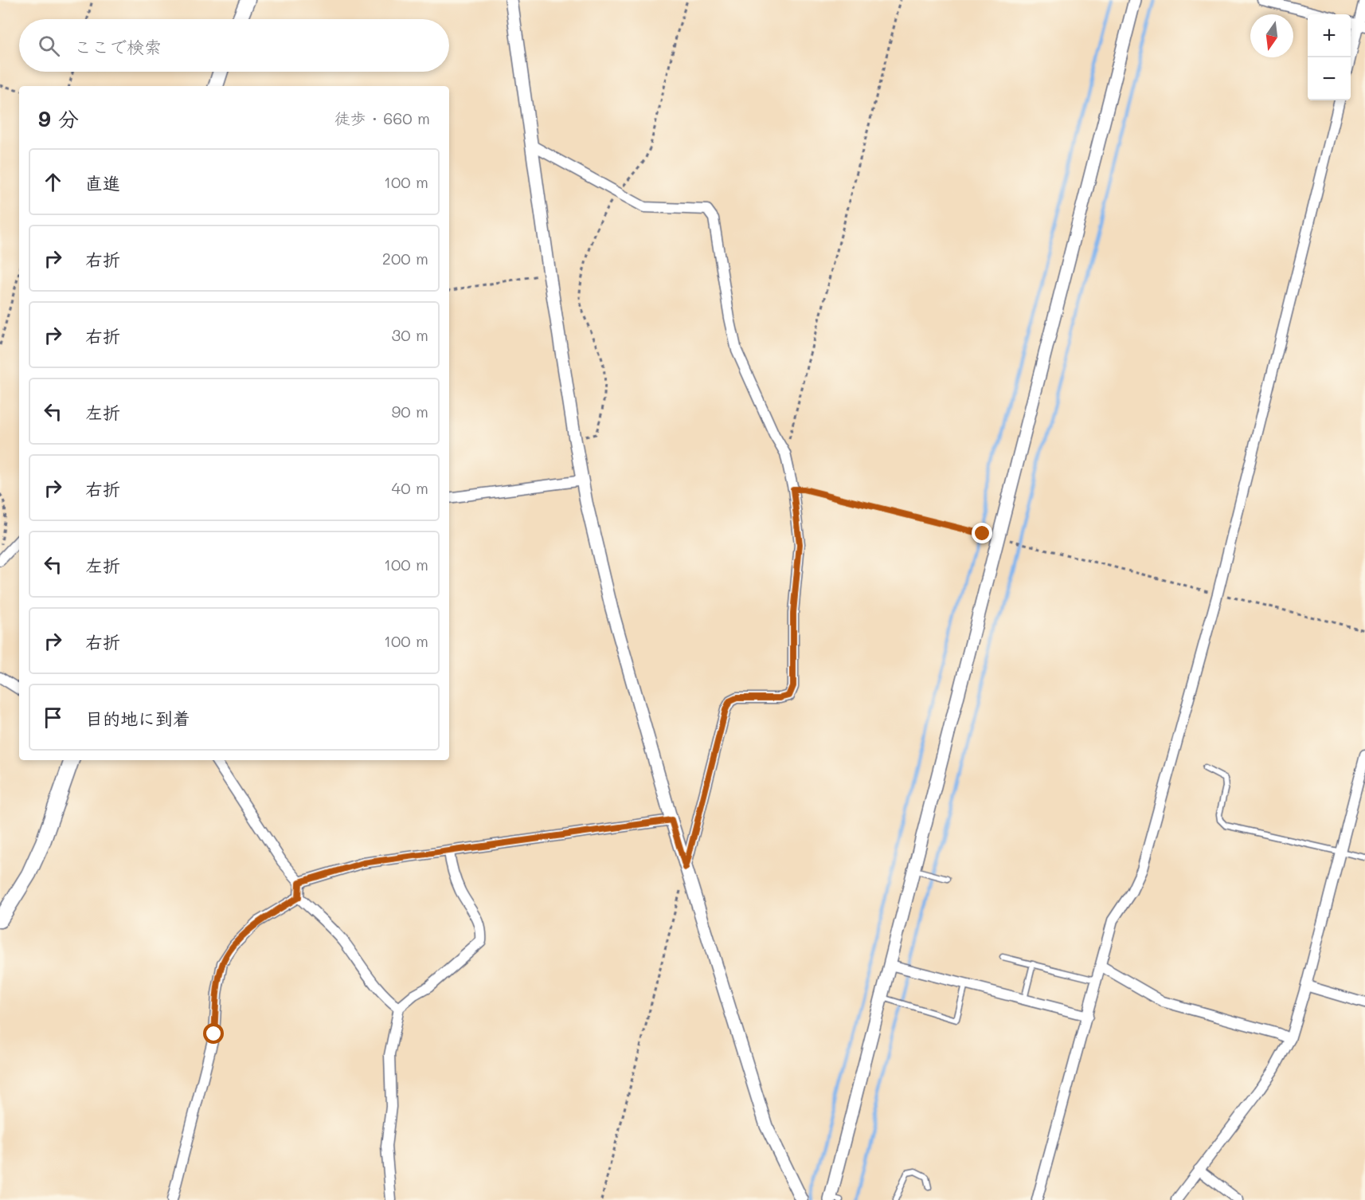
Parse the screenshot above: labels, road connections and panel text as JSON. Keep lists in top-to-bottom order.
{
  "north": "bottom",
  "page": {
    "map_buttons": ["+", "−"],
    "search": "ここで検索",
    "heading": ["9 分", "徒歩 · 660 m"],
    "list": [
      ["直進", "100 m"],
      ["右折", "200 m"],
      ["右折", "30 m"],
      ["左折", "90 m"],
      ["右折", "40 m"],
      ["左折", "100 m"],
      ["右折", "100 m"],
      "目的地に到着"
    ]
  }
}
